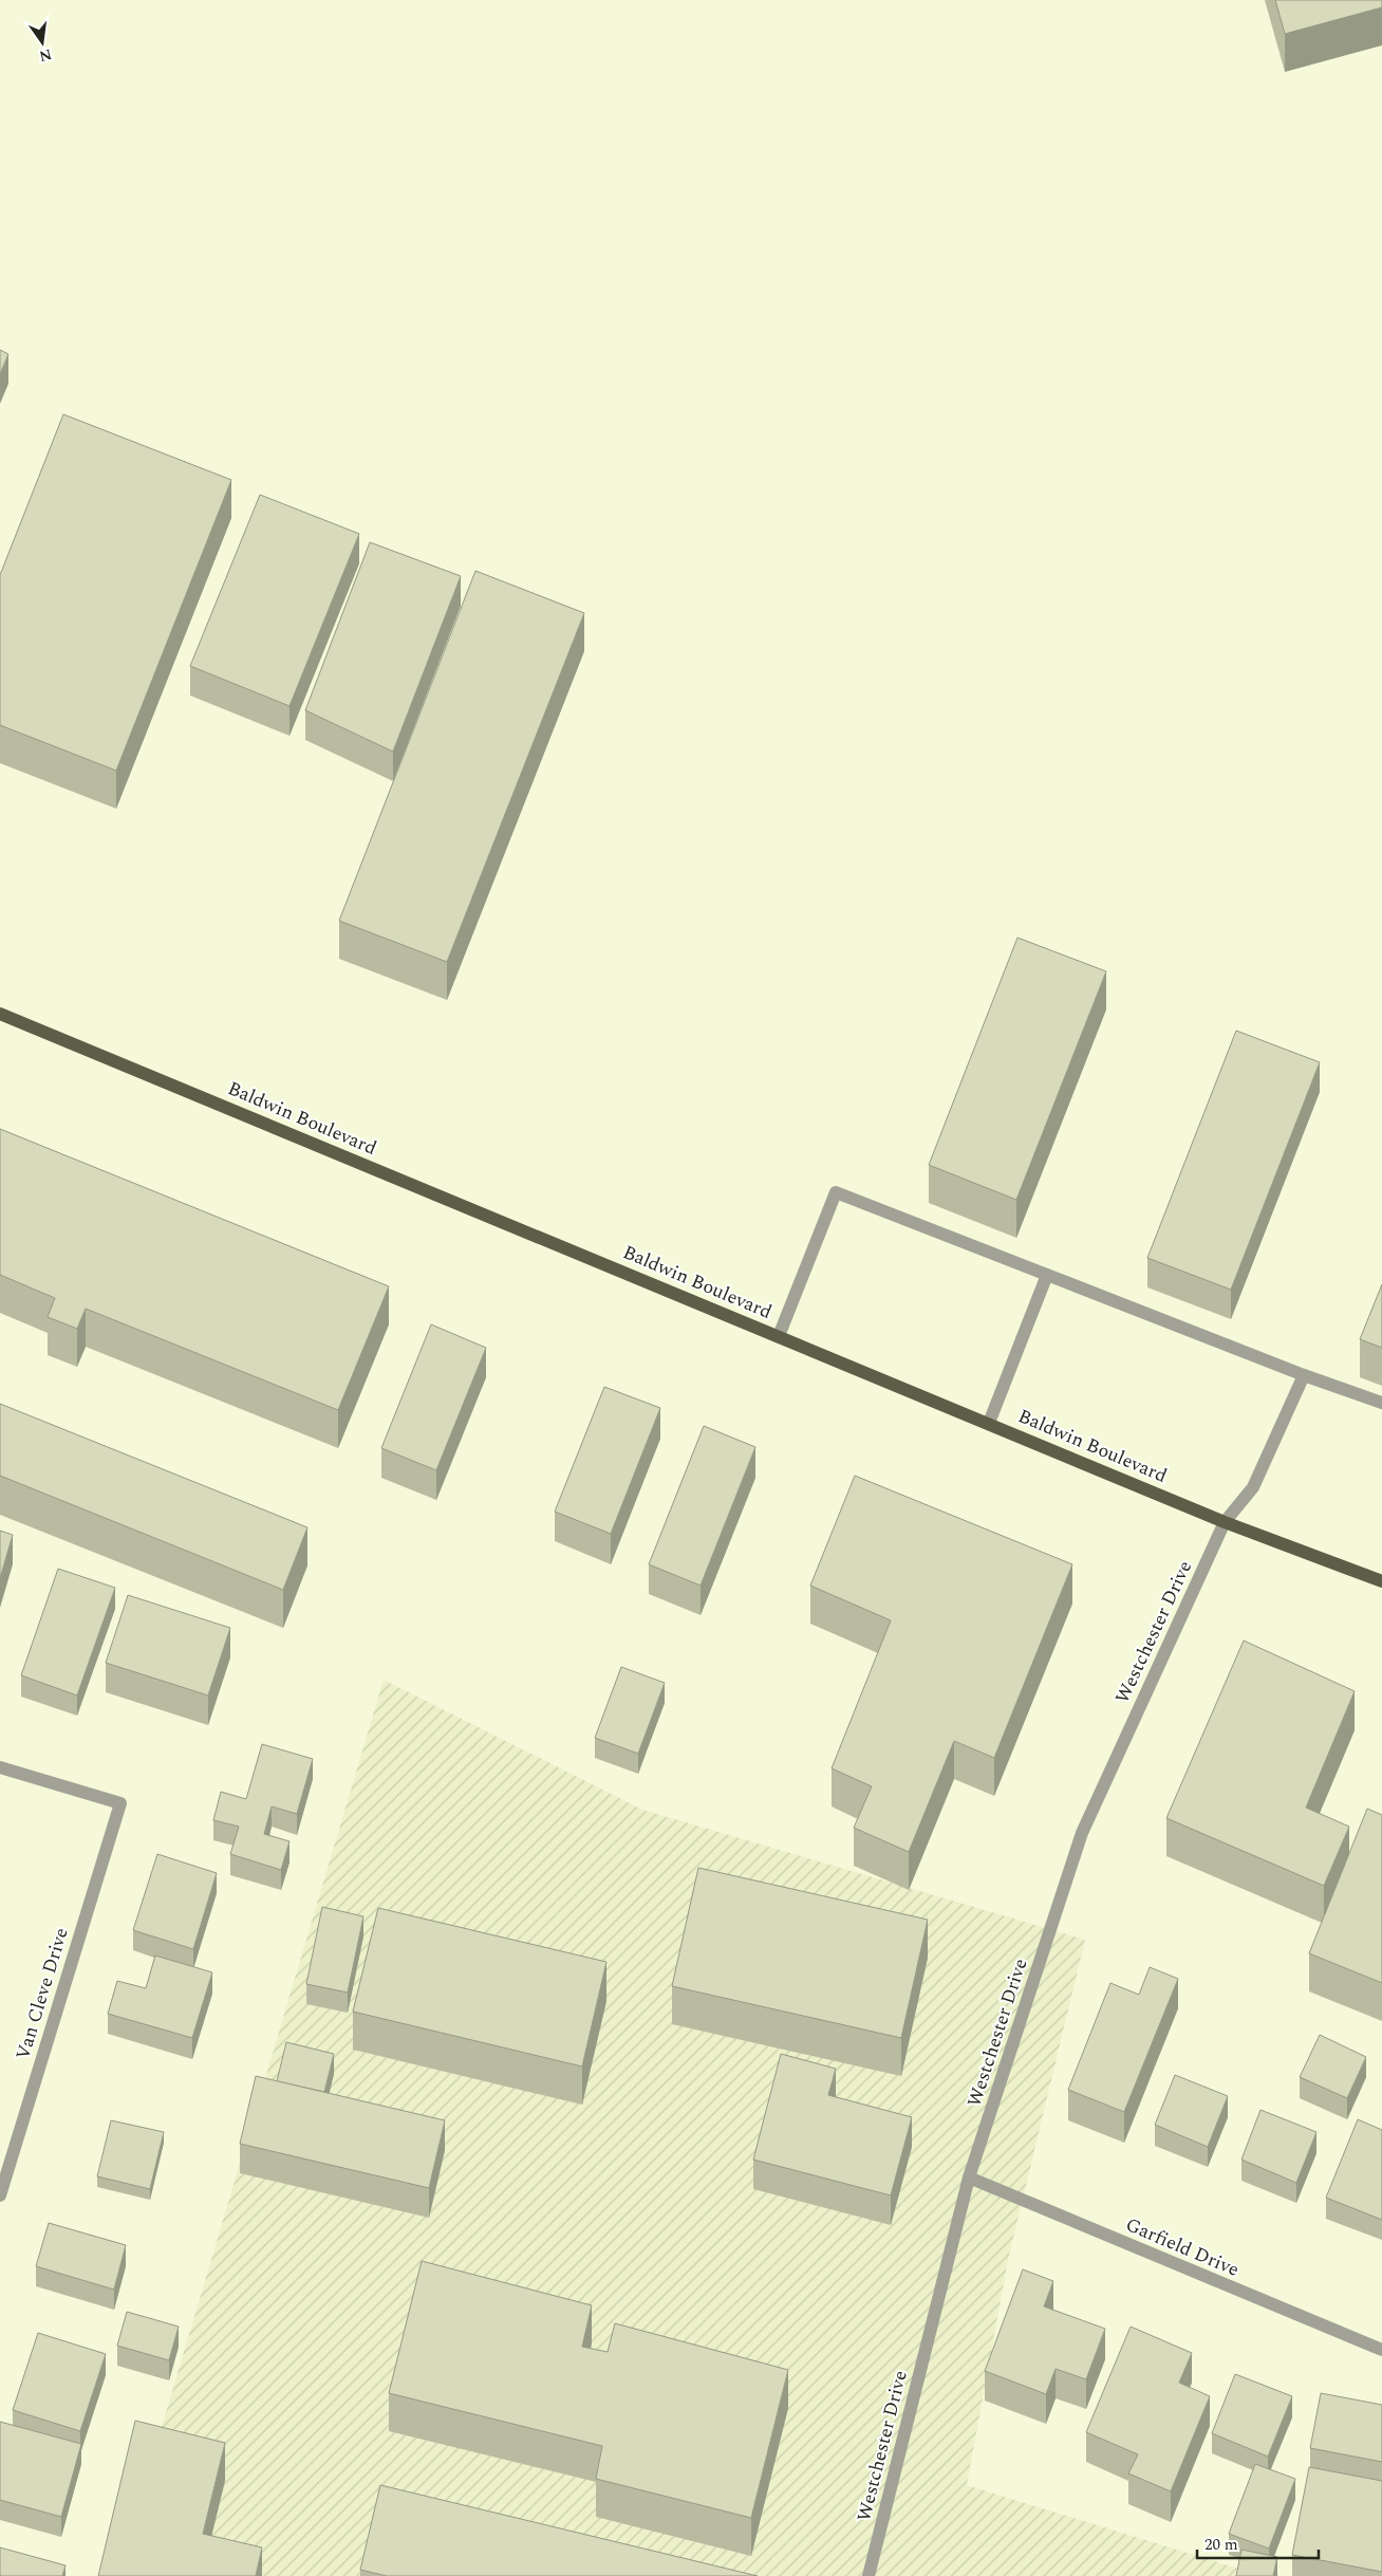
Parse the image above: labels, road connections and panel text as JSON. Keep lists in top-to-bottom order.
{
  "streets": {
    "main road": ["Baldwin Boulevard"],
    "street": ["Westchester Drive", "Van Cleve Drive", "Garfield Drive"]
  },
  "crossings": [
    ["Baldwin Boulevard", "Westchester Drive"],
    ["Westchester Drive", "Garfield Drive"]
  ],
  "scale_bar": "20 m",
  "north": "bottom"
}
